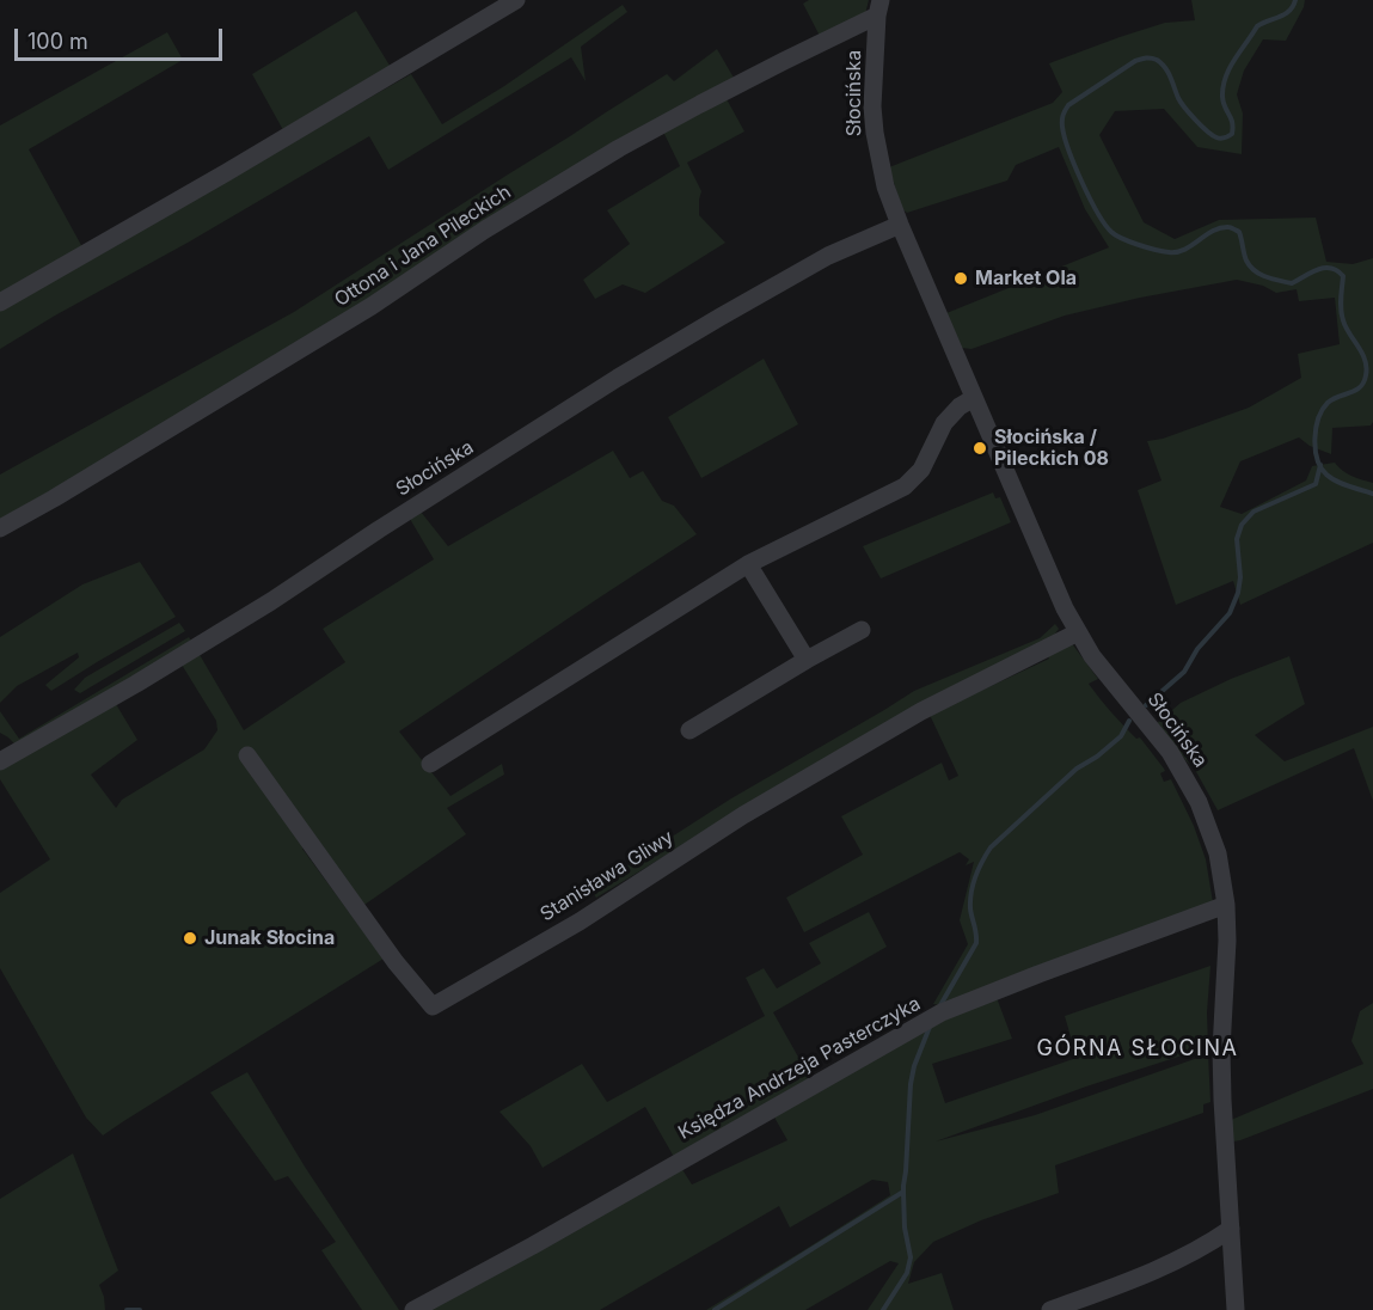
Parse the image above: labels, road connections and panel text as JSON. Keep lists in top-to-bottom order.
{
  "streets": {
    "street": [
      "Słocińska",
      "Ottona i Jana Pileckich",
      "Stanisława Gliwy",
      "Księdza Andrzeja Pasterczyka"
    ]
  },
  "crossings": [
    ["Słocińska", "Ottona i Jana Pileckich"],
    ["Słocińska", "Stanisława Gliwy"],
    ["Słocińska", "Księdza Andrzeja Pasterczyka"]
  ],
  "districts": ["GÓRNA SŁOCINA"],
  "places": ["Market Ola", "Słocińska / Pileckich 08", "Junak Słocina"],
  "scale_bar": "100 m"
}
